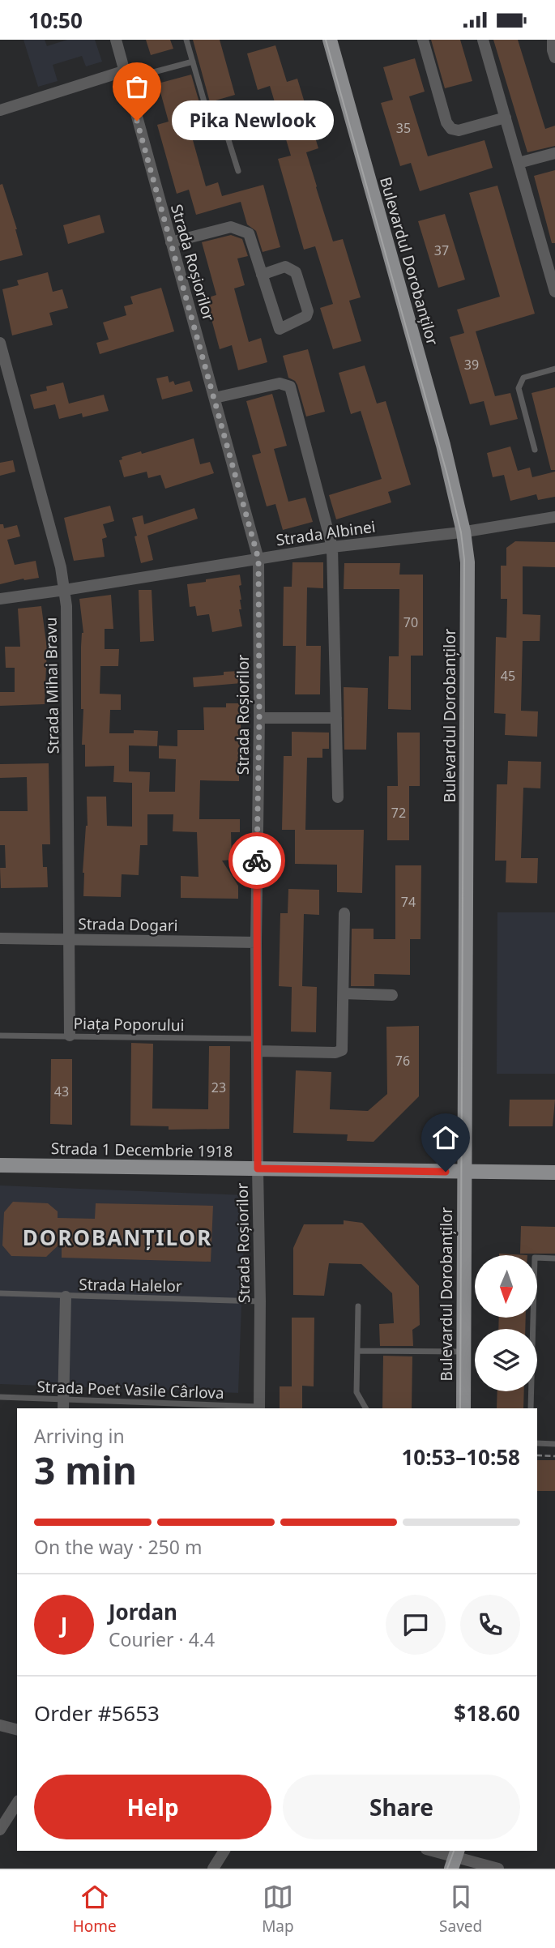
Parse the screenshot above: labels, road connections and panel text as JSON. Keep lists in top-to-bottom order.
{
  "streets": {
    "main road": ["Bulevardul Dorobanților", "Strada 1 Decembrie 1918"],
    "street": [
      "Strada Roșiorilor",
      "Strada Albinei",
      "Strada Mihai Bravu",
      "Strada Dogari"
    ],
    "lane": ["Piața Poporului", "Strada Halelor", "Strada Poet Vasile Cârlova"]
  },
  "crossings": [
    ["Bulevardul Dorobanților", "Strada Albinei"],
    ["Bulevardul Dorobanților", "Strada 1 Decembrie 1918"],
    ["Strada Roșiorilor", "Strada Albinei"],
    ["Strada Roșiorilor", "Strada Dogari"],
    ["Strada Roșiorilor", "Piața Poporului"],
    ["Strada Roșiorilor", "Strada 1 Decembrie 1918"],
    ["Strada Roșiorilor", "Strada Halelor"],
    ["Strada Roșiorilor", "Strada Poet Vasile Cârlova"],
    ["Strada Albinei", "Strada Mihai Bravu"],
    ["Strada Mihai Bravu", "Strada Dogari"],
    ["Strada Mihai Bravu", "Piața Poporului"]
  ],
  "districts": ["DOROBANȚILOR"],
  "places": ["Pika Newlook"],
  "house_numbers": [
    "35",
    "37",
    "39",
    "70",
    "45",
    "72",
    "74",
    "76",
    "23",
    "43"
  ],
  "north": "bottom",
  "page": {
    "status": "10:50",
    "bubble": "Pika Newlook",
    "heading": ["3 min", "Arriving in", "10:53–10:58"],
    "panel": [
      "Jordan",
      "Courier · 4.4",
      "Order #5653",
      "$18.60"
    ],
    "bar": "On the way · 250 m",
    "round": "J",
    "buttons": ["Help", "Share"],
    "tabs": ["Home", "Map", "Saved"]
  }
}
